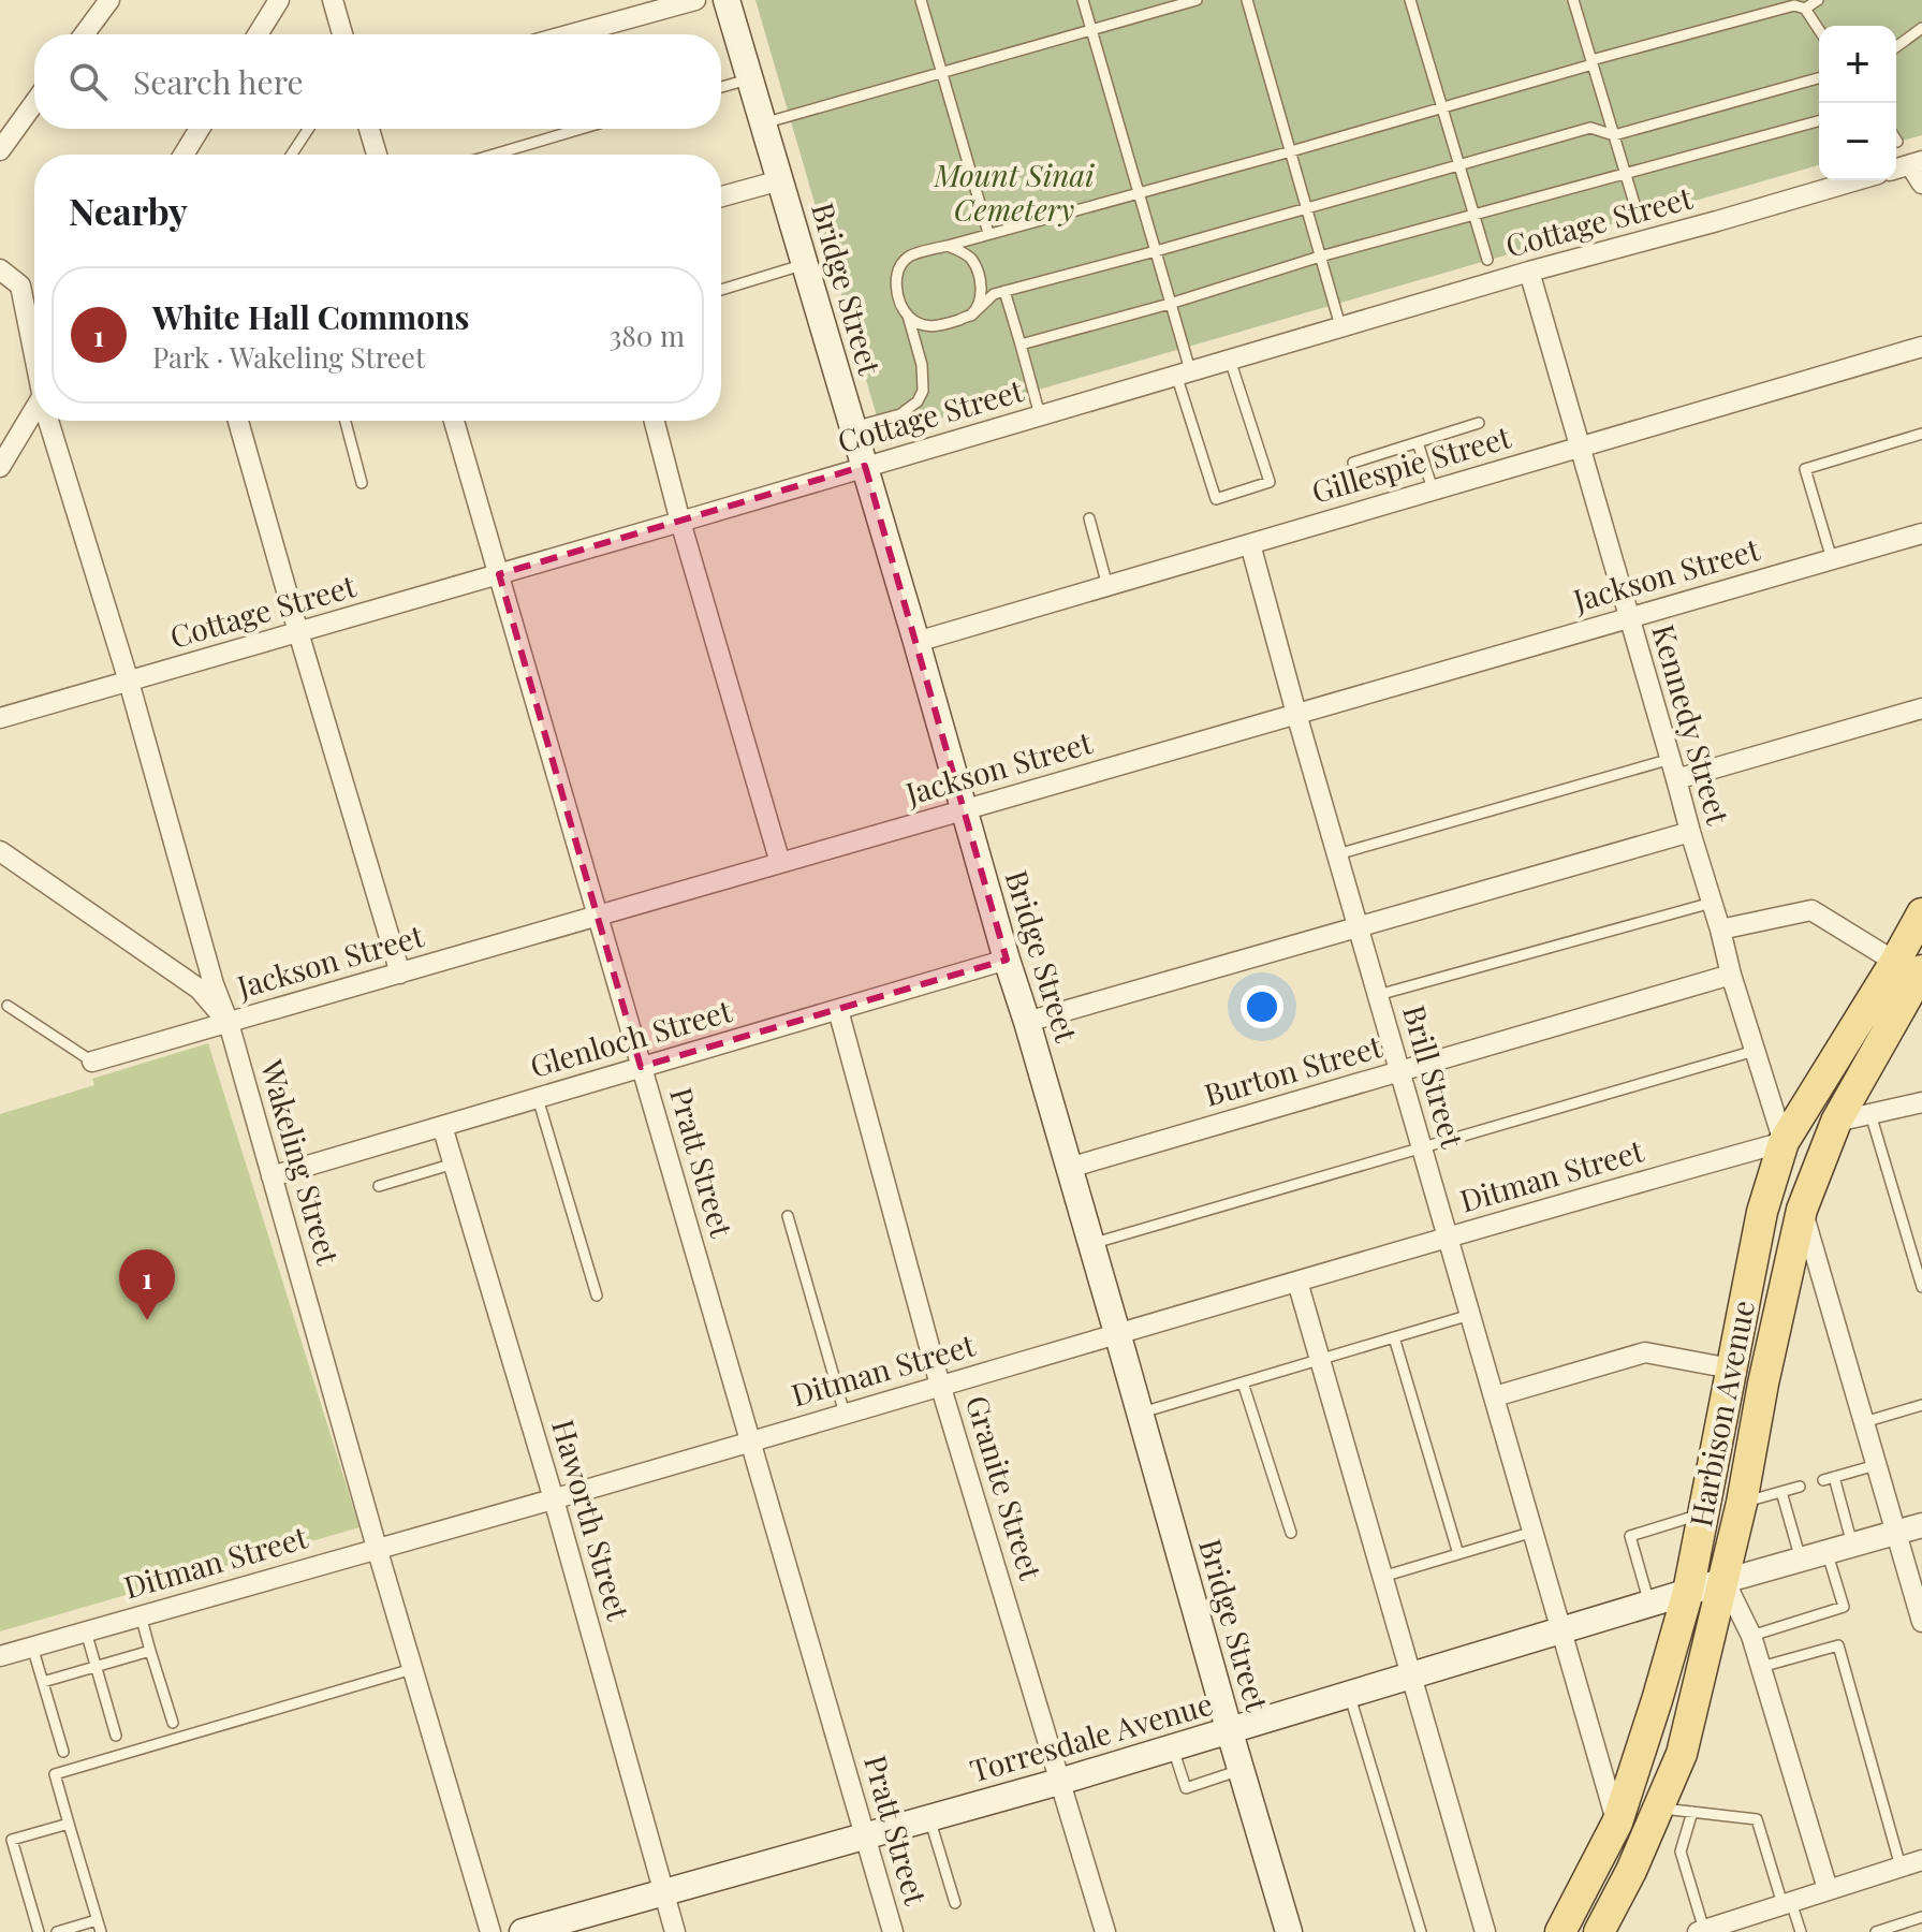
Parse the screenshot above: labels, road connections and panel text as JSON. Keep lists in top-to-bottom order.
{
  "streets": {
    "main road": ["Bridge Street", "Harbison Avenue", "Torresdale Avenue"],
    "street": [
      "Cottage Street",
      "Gillespie Street",
      "Jackson Street",
      "Kennedy Street",
      "Glenloch Street",
      "Burton Street",
      "Brill Street",
      "Wakeling Street",
      "Pratt Street",
      "Ditman Street",
      "Granite Street",
      "Haworth Street"
    ]
  },
  "crossings": [
    ["Cottage Street", "Bridge Street"],
    ["Cottage Street", "Kennedy Street"],
    ["Cottage Street", "Wakeling Street"],
    ["Cottage Street", "Pratt Street"],
    ["Bridge Street", "Gillespie Street"],
    ["Bridge Street", "Jackson Street"],
    ["Bridge Street", "Glenloch Street"],
    ["Bridge Street", "Burton Street"],
    ["Bridge Street", "Ditman Street"],
    ["Bridge Street", "Torresdale Avenue"],
    ["Gillespie Street", "Kennedy Street"],
    ["Gillespie Street", "Brill Street"],
    ["Jackson Street", "Kennedy Street"],
    ["Jackson Street", "Brill Street"],
    ["Jackson Street", "Wakeling Street"],
    ["Jackson Street", "Pratt Street"],
    ["Kennedy Street", "Burton Street"],
    ["Kennedy Street", "Ditman Street"],
    ["Kennedy Street", "Harbison Avenue"],
    ["Glenloch Street", "Wakeling Street"],
    ["Glenloch Street", "Pratt Street"],
    ["Glenloch Street", "Granite Street"],
    ["Glenloch Street", "Haworth Street"],
    ["Burton Street", "Brill Street"],
    ["Brill Street", "Ditman Street"],
    ["Brill Street", "Harbison Avenue"],
    ["Brill Street", "Torresdale Avenue"],
    ["Wakeling Street", "Ditman Street"],
    ["Pratt Street", "Ditman Street"],
    ["Pratt Street", "Torresdale Avenue"],
    ["Ditman Street", "Harbison Avenue"],
    ["Ditman Street", "Granite Street"],
    ["Ditman Street", "Haworth Street"],
    ["Harbison Avenue", "Torresdale Avenue"],
    ["Granite Street", "Torresdale Avenue"],
    ["Haworth Street", "Torresdale Avenue"]
  ],
  "parks": ["Mount Sinai Cemetery"],
  "page": {
    "map_buttons": ["+", "−"],
    "search": "Search here",
    "heading": "Nearby",
    "list": [
      {
        "mark": "1",
        "name": "White Hall Commons",
        "note": "Park · Wakeling Street",
        "value": "380 m"
      }
    ],
    "pins": "1"
  }
}
